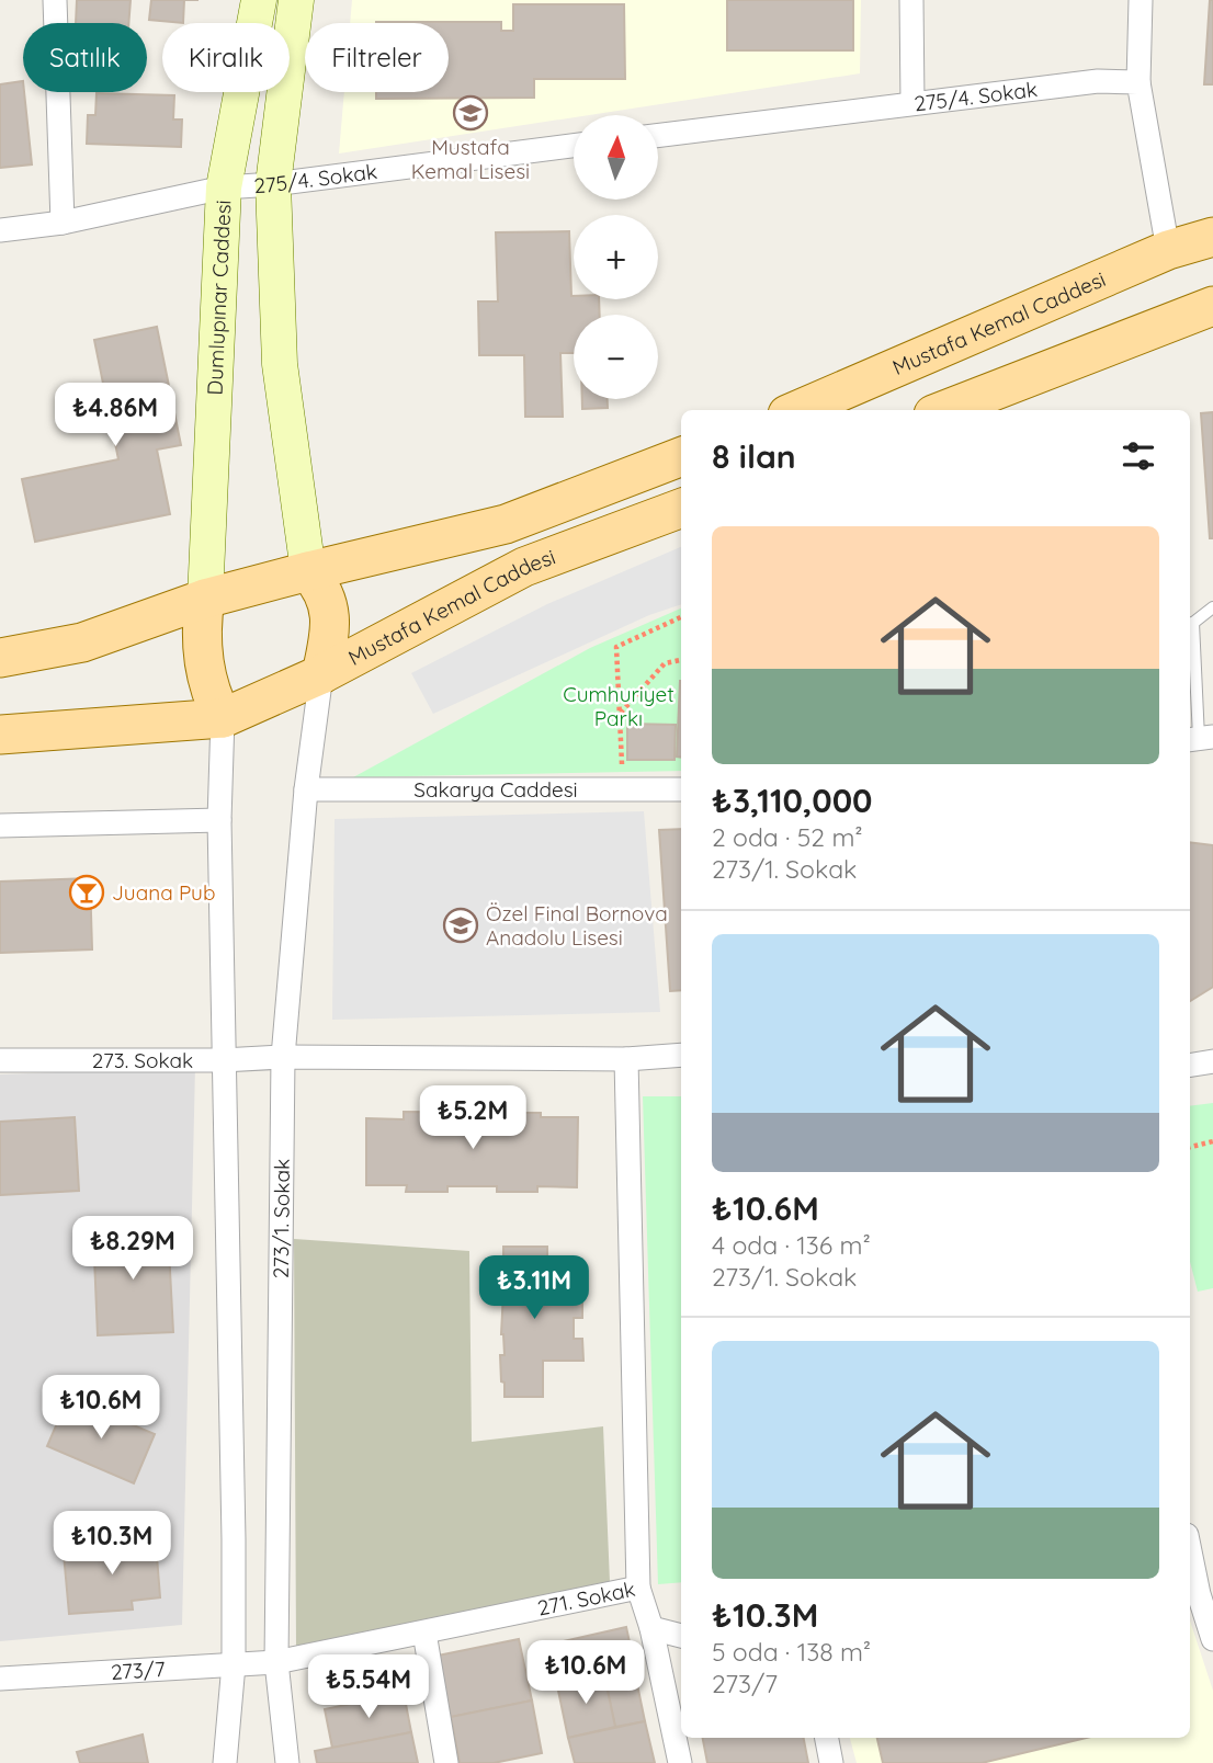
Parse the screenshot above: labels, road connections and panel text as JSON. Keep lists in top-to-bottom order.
{
  "streets": {
    "main road": ["Dumlupınar Caddesi", "Mustafa Kemal Caddesi"],
    "street": [
      "275/4. Sokak",
      "Sakarya Caddesi",
      "273. Sokak",
      "273/1. Sokak",
      "271. Sokak",
      "273/7"
    ]
  },
  "crossings": [
    ["275/4. Sokak", "Dumlupınar Caddesi"],
    ["Mustafa Kemal Caddesi", "273/1. Sokak"],
    ["Sakarya Caddesi", "273/1. Sokak"],
    ["273. Sokak", "273/1. Sokak"],
    ["273/1. Sokak", "271. Sokak"],
    ["273/1. Sokak", "273/7"],
    ["271. Sokak", "273/7"]
  ],
  "parks": ["Cumhuriyet Parkı"],
  "places": {
    "school or university": ["Mustafa Kemal Lisesi", "Özel Final Bornova Anadolu Lisesi"],
    "bar": ["Juana Pub"]
  },
  "north": "top",
  "page": {
    "chip": ["Satılık", "Kiralık", "Filtreler"],
    "map_buttons": ["+", "−"],
    "price": [
      "₺4.86M",
      "₺5.2M",
      "₺8.29M",
      "₺3.11M",
      "₺10.6M",
      "₺10.3M",
      "₺10.6M",
      "₺5.54M"
    ],
    "heading": "8 ilan",
    "list": [
      {
        "name": "₺3,110,000",
        "note": "2 oda · 52 m² · 273/1. Sokak"
      },
      {
        "name": "₺10.6M",
        "note": "4 oda · 136 m² · 273/1. Sokak"
      },
      {
        "name": "₺10.3M",
        "note": "5 oda · 138 m² · 273/7"
      }
    ]
  }
}
